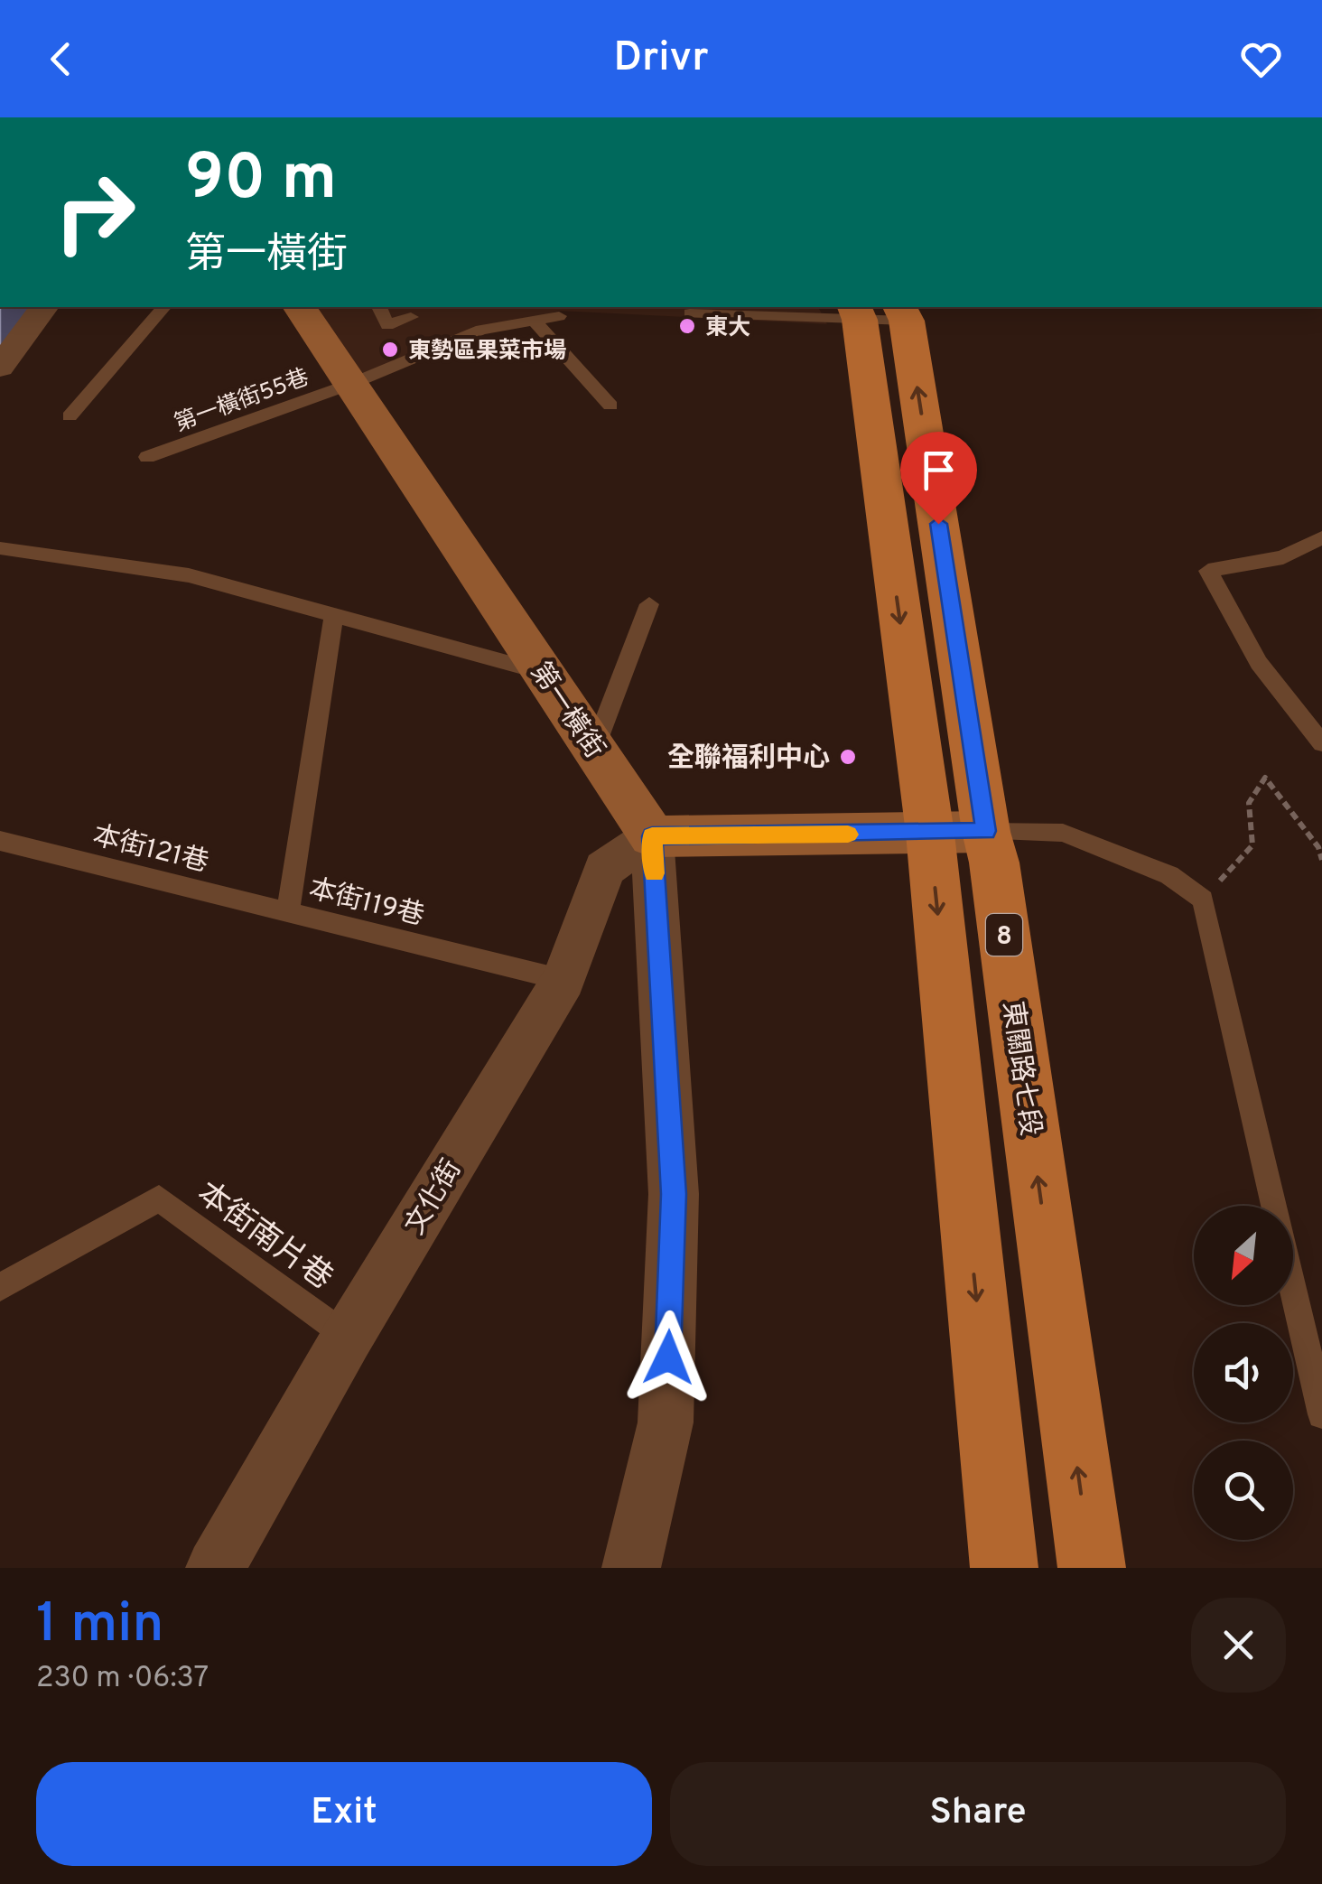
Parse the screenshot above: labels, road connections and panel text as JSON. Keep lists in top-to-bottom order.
{
  "streets": {
    "main road": ["8", "東關路七段"],
    "street": ["第一橫街", "文化街"],
    "lane": [
      "第一橫街55巷",
      "本街121巷",
      "本街119巷",
      "本街南片巷"
    ]
  },
  "crossings": [
    ["第一橫街55巷", "第一橫街"],
    ["第一橫街", "文化街"],
    ["本街121巷", "本街119巷"],
    ["本街119巷", "文化街"],
    ["文化街", "本街南片巷"]
  ],
  "places": ["東大", "東勢區果菜市場", "全聯福利中心"],
  "north": "bottom left",
  "page": {
    "header": "Drivr",
    "turn": ["90 m", "第一橫街"],
    "heading": ["1 min", "230 m · 06:37"],
    "buttons": ["Exit", "Share"]
  }
}
